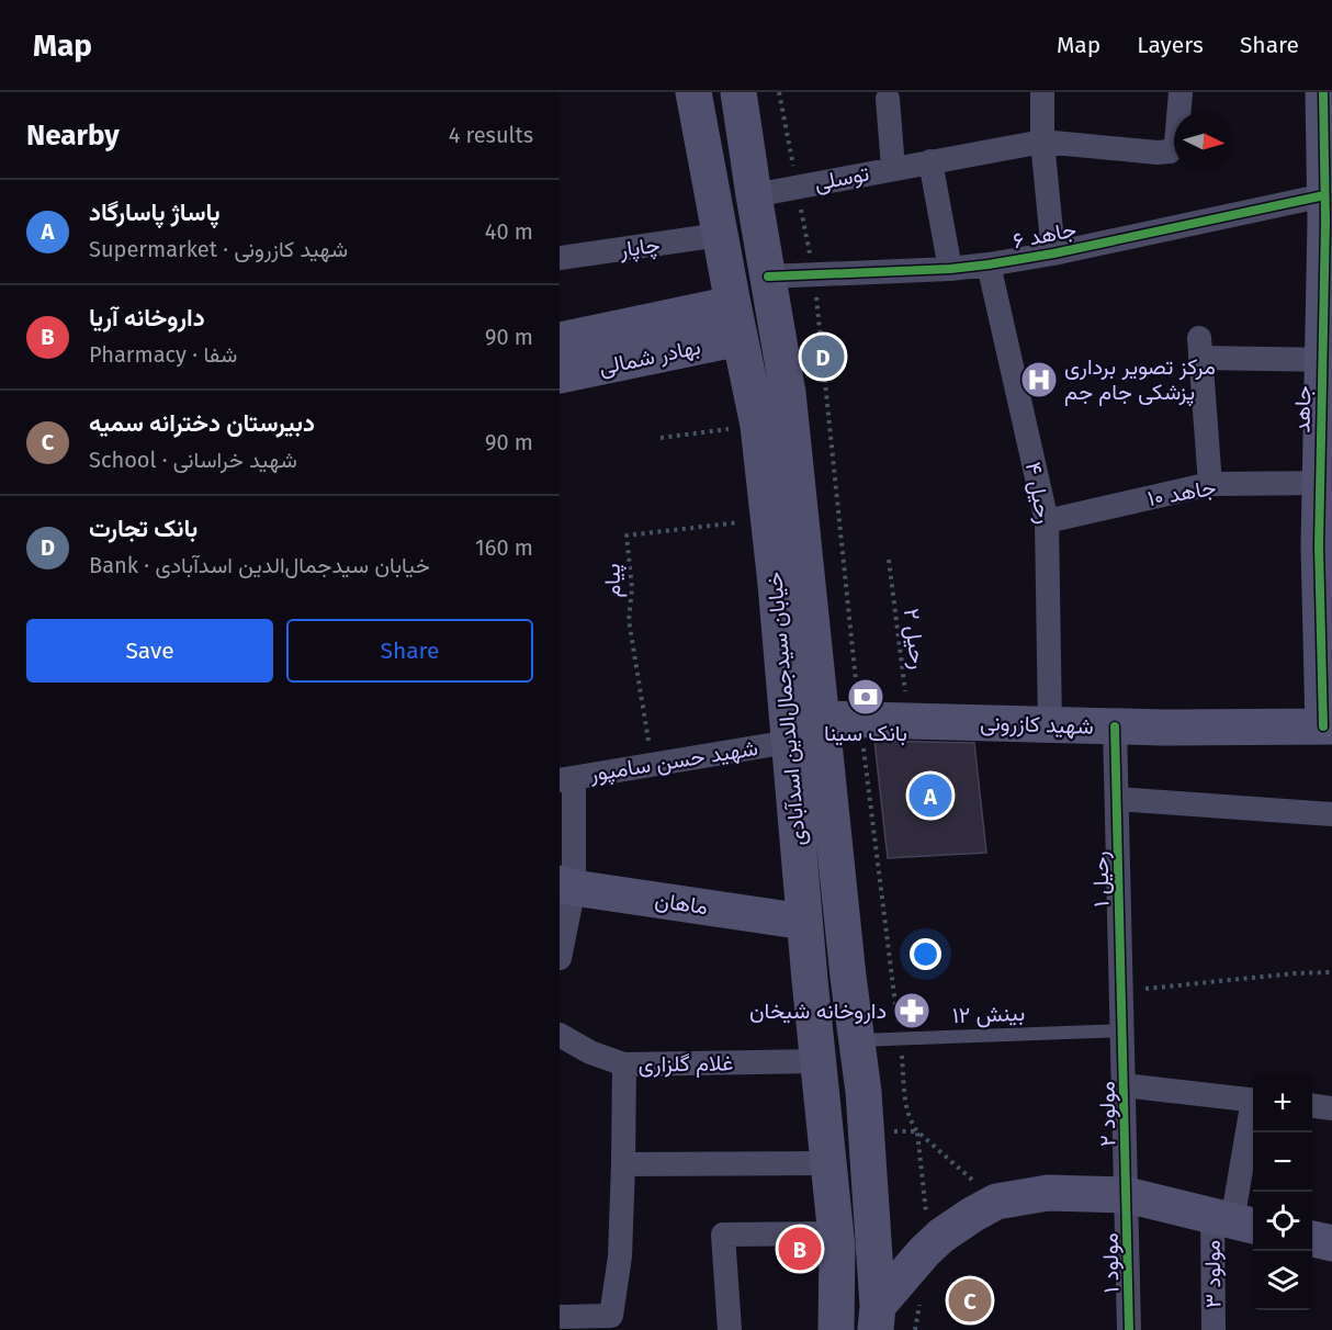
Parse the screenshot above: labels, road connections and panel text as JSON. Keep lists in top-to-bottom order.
{
  "streets": {
    "main road": [
      "بهادر شمالی",
      "جاهد",
      "خیابان سیدجمال‌الدین اسدآبادی",
      "شهید کازرونی",
      "ماهان"
    ],
    "street": [
      "توسلی",
      "جاهد ۶",
      "چاپار",
      "رحیل ۴",
      "جاهد ۱۰",
      "شهید حسن سامپور",
      "رحیل ۱",
      "غلام گلزاری",
      "مولود ۲",
      "مولود ۱",
      "مولود ۳"
    ],
    "lane": ["بینش ۱۲"],
    "path": ["پیام", "رحیل ۲"]
  },
  "crossings": [
    ["توسلی", "خیابان سیدجمال‌الدین اسدآبادی"],
    ["جاهد ۶", "جاهد"],
    ["جاهد ۶", "رحیل ۴"],
    ["جاهد ۶", "خیابان سیدجمال‌الدین اسدآبادی"],
    ["چاپار", "خیابان سیدجمال‌الدین اسدآبادی"],
    ["بهادر شمالی", "خیابان سیدجمال‌الدین اسدآبادی"],
    ["جاهد", "جاهد ۱۰"],
    ["جاهد", "شهید کازرونی"],
    ["رحیل ۴", "جاهد ۱۰"],
    ["رحیل ۴", "شهید کازرونی"],
    ["پیام", "خیابان سیدجمال‌الدین اسدآبادی"],
    ["پیام", "شهید حسن سامپور"],
    ["رحیل ۲", "شهید کازرونی"],
    ["خیابان سیدجمال‌الدین اسدآبادی", "شهید کازرونی"],
    ["خیابان سیدجمال‌الدین اسدآبادی", "شهید حسن سامپور"],
    ["خیابان سیدجمال‌الدین اسدآبادی", "ماهان"],
    ["خیابان سیدجمال‌الدین اسدآبادی", "بینش ۱۲"],
    ["خیابان سیدجمال‌الدین اسدآبادی", "غلام گلزاری"],
    ["شهید کازرونی", "رحیل ۱"],
    ["رحیل ۱", "بینش ۱۲"],
    ["رحیل ۱", "مولود ۲"],
    ["بینش ۱۲", "مولود ۲"],
    ["مولود ۲", "مولود ۱"]
  ],
  "places": {
    "hospital": ["مرکز تصویر برداری پزشکی جام جم"],
    "bank": ["بانک سینا"],
    "pharmacy": ["داروخانه شیخان"]
  },
  "north": "right",
  "page": {
    "header": "Map",
    "nav": ["Map", "Layers", "Share"],
    "heading": ["Nearby", "4 results"],
    "list": [
      {
        "mark": "A",
        "name": "پاساژ پاسارگاد",
        "note": "Supermarket · شهید کازرونی",
        "value": "40 m"
      },
      {
        "mark": "B",
        "name": "داروخانه آریا",
        "note": "Pharmacy · شفا",
        "value": "90 m"
      },
      {
        "mark": "C",
        "name": "دبیرستان دخترانه سمیه",
        "note": "School · شهید خراسانی",
        "value": "90 m"
      },
      {
        "mark": "D",
        "name": "بانک تجارت",
        "note": "Bank · خیابان سیدجمال‌الدین اسدآبادی",
        "value": "160 m"
      }
    ],
    "pins": [
      "D",
      "A",
      "B",
      "C"
    ],
    "buttons": ["Save", "Share"],
    "map_buttons": ["+", "−"]
  }
}
